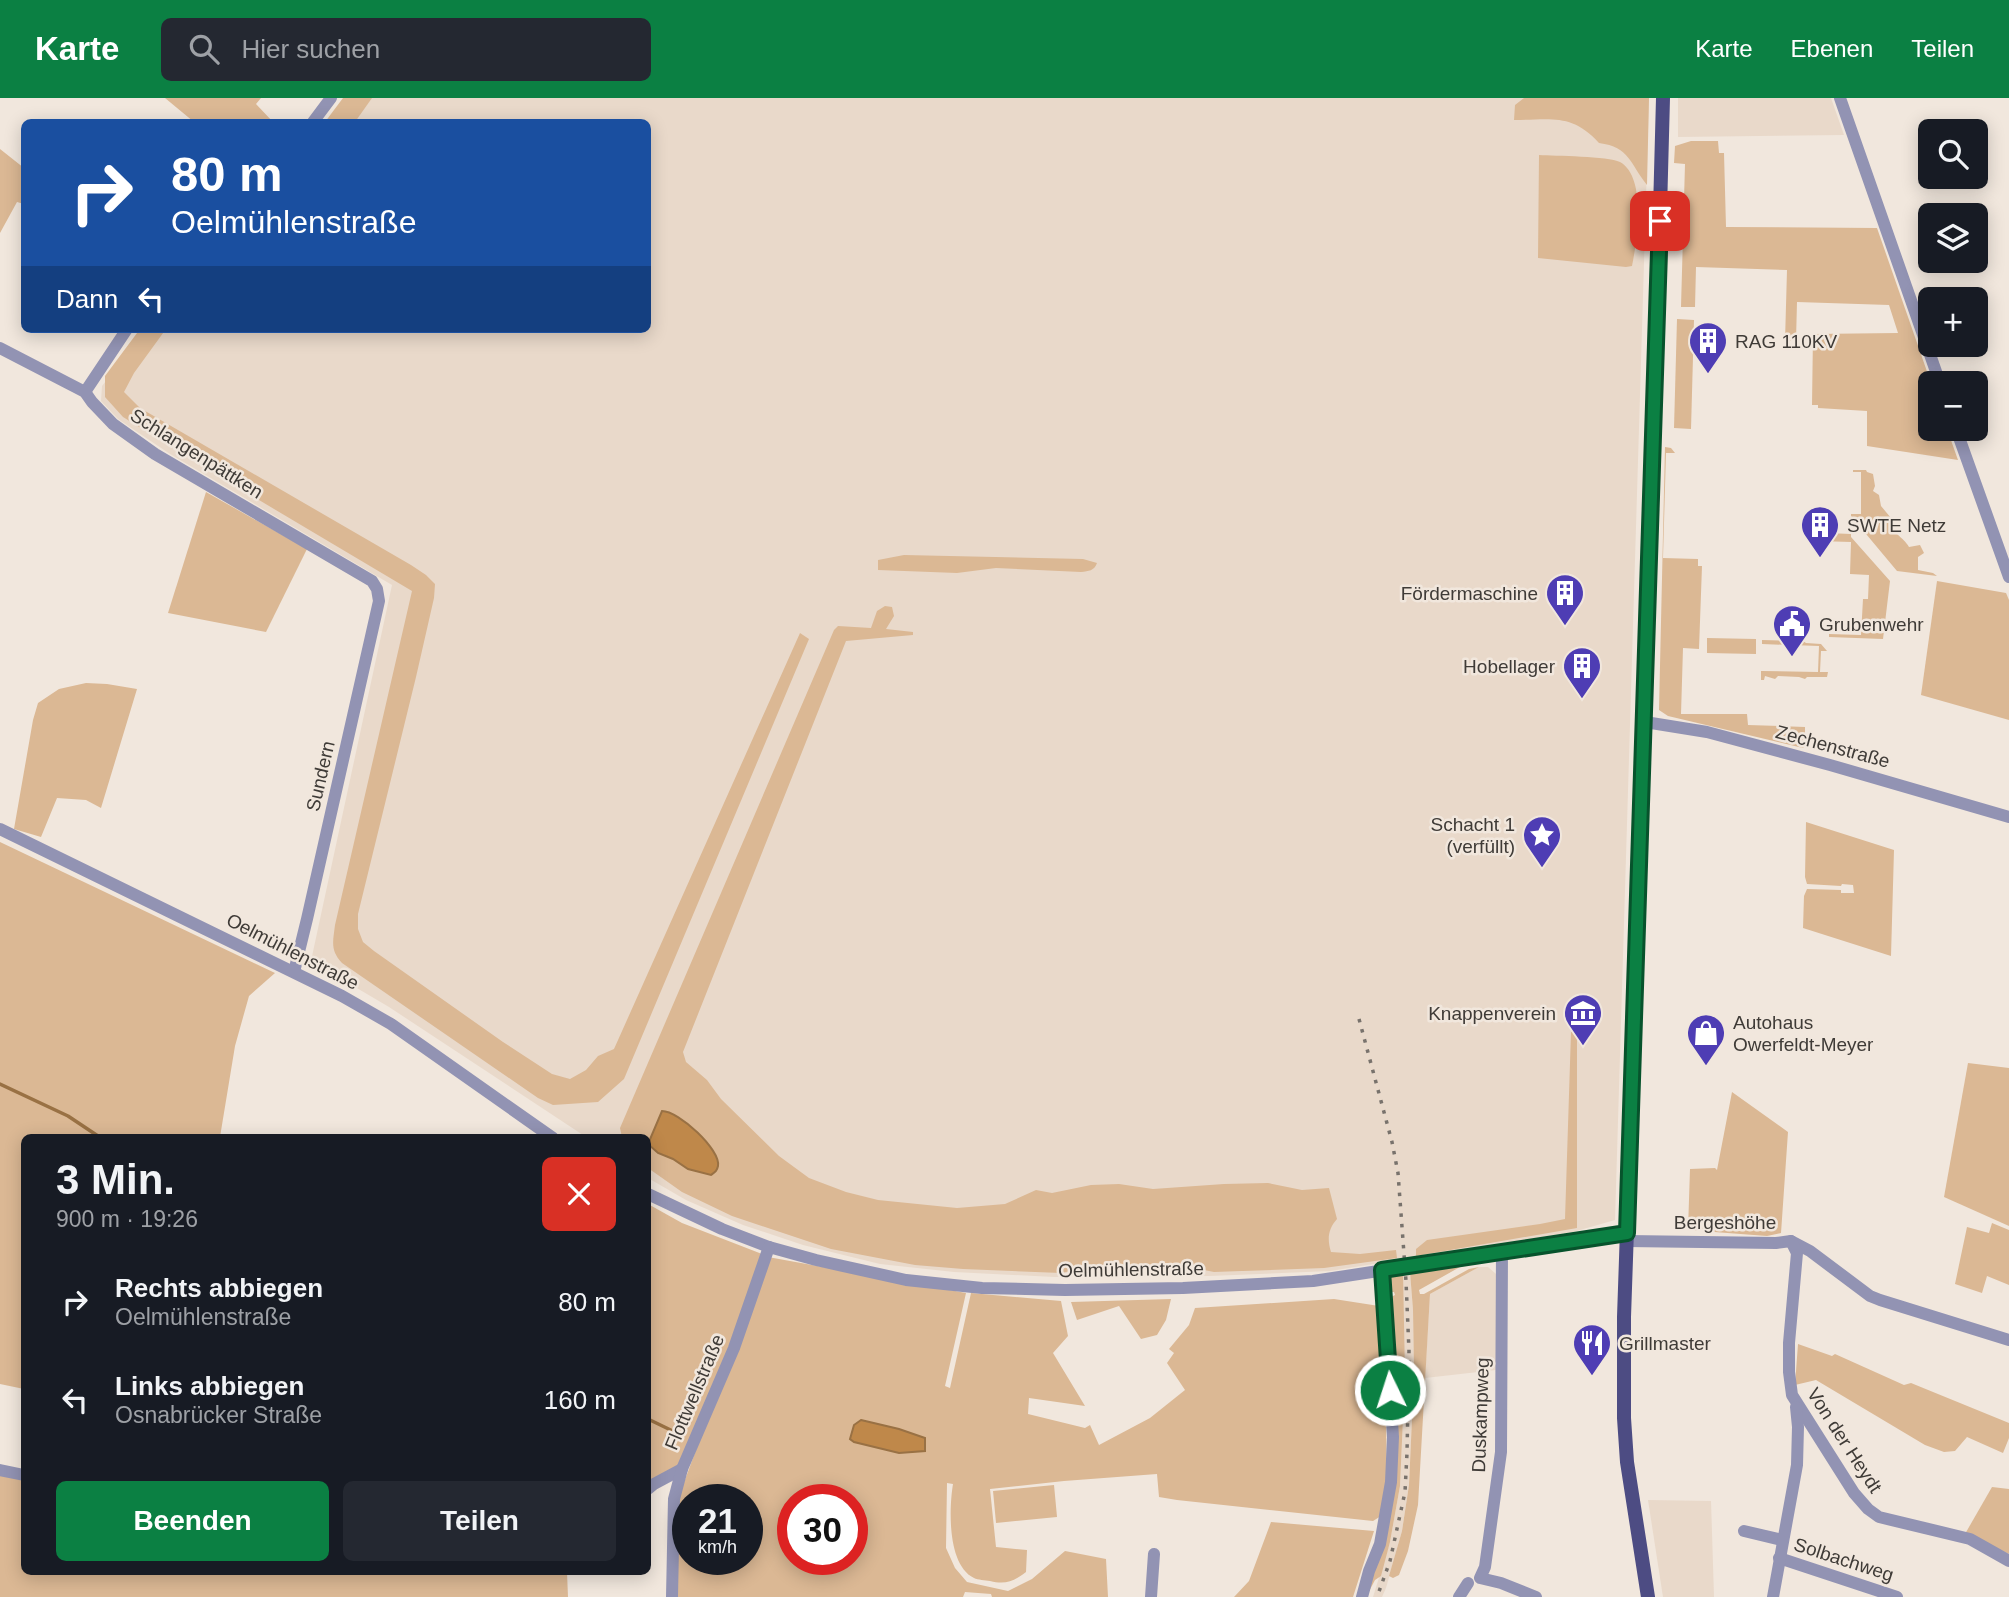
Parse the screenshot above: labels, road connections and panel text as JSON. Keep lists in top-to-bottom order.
{
  "streets": {
    "street": [
      "Schlangenpättken",
      "Zechenstraße",
      "Sundern",
      "Oelmühlenstraße",
      "Bergeshöhe",
      "Flottwellstraße",
      "Duskampweg",
      "Von der Heydt",
      "Solbachweg"
    ]
  },
  "crossings": [
    ["Schlangenpättken", "Sundern"],
    ["Sundern", "Oelmühlenstraße"],
    ["Oelmühlenstraße", "Bergeshöhe"],
    ["Oelmühlenstraße", "Flottwellstraße"],
    ["Oelmühlenstraße", "Duskampweg"],
    ["Bergeshöhe", "Von der Heydt"]
  ],
  "places": {
    "building": [
      "RAG 110KV",
      "SWTE Netz",
      "Fördermaschine",
      "Hobellager"
    ],
    "public building": ["Grubenwehr"],
    "place": ["Schacht 1 (verfüllt)"],
    "museum": ["Knappenverein"],
    "shop": ["Autohaus Owerfeldt-Meyer"],
    "restaurant": ["Grillmaster"]
  },
  "page": {
    "header": "Karte",
    "search": "Hier suchen",
    "nav": ["Karte", "Ebenen", "Teilen"],
    "map_buttons": ["+", "−"],
    "turn": ["80 m", "Oelmühlenstraße"],
    "then": "Dann",
    "heading": ["3 Min.", "900 m · 19:26"],
    "list": [
      {
        "name": "Rechts abbiegen",
        "note": "Oelmühlenstraße",
        "value": "80 m"
      },
      {
        "name": "Links abbiegen",
        "note": "Osnabrücker Straße",
        "value": "160 m"
      }
    ],
    "buttons": ["Beenden", "Teilen"],
    "speed": "21 km/h",
    "limit": "30"
  }
}
